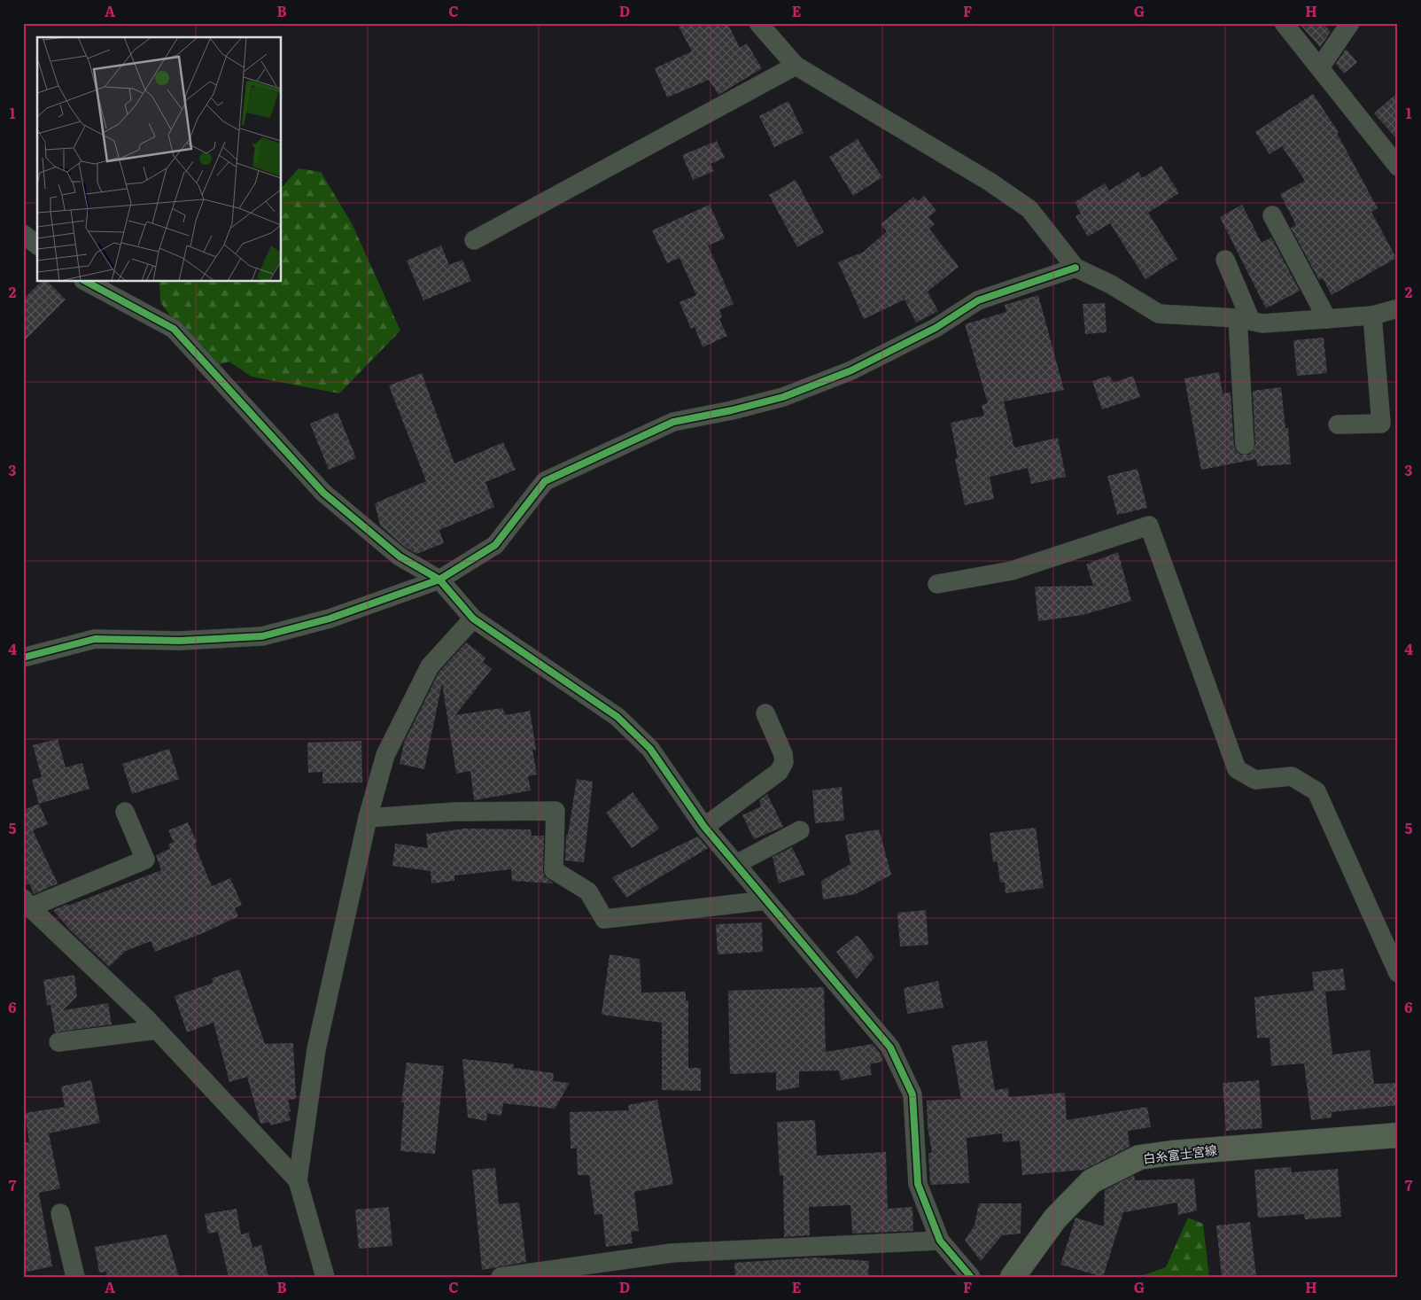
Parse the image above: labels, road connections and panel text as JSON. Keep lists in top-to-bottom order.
{
  "streets": {
    "main road": ["白糸富士宮線"]
  },
  "grid": {
    "columns": [
      "A",
      "B",
      "C",
      "D",
      "E",
      "F",
      "G",
      "H"
    ],
    "rows": [
      "1",
      "2",
      "3",
      "4",
      "5",
      "6",
      "7"
    ]
  }
}
